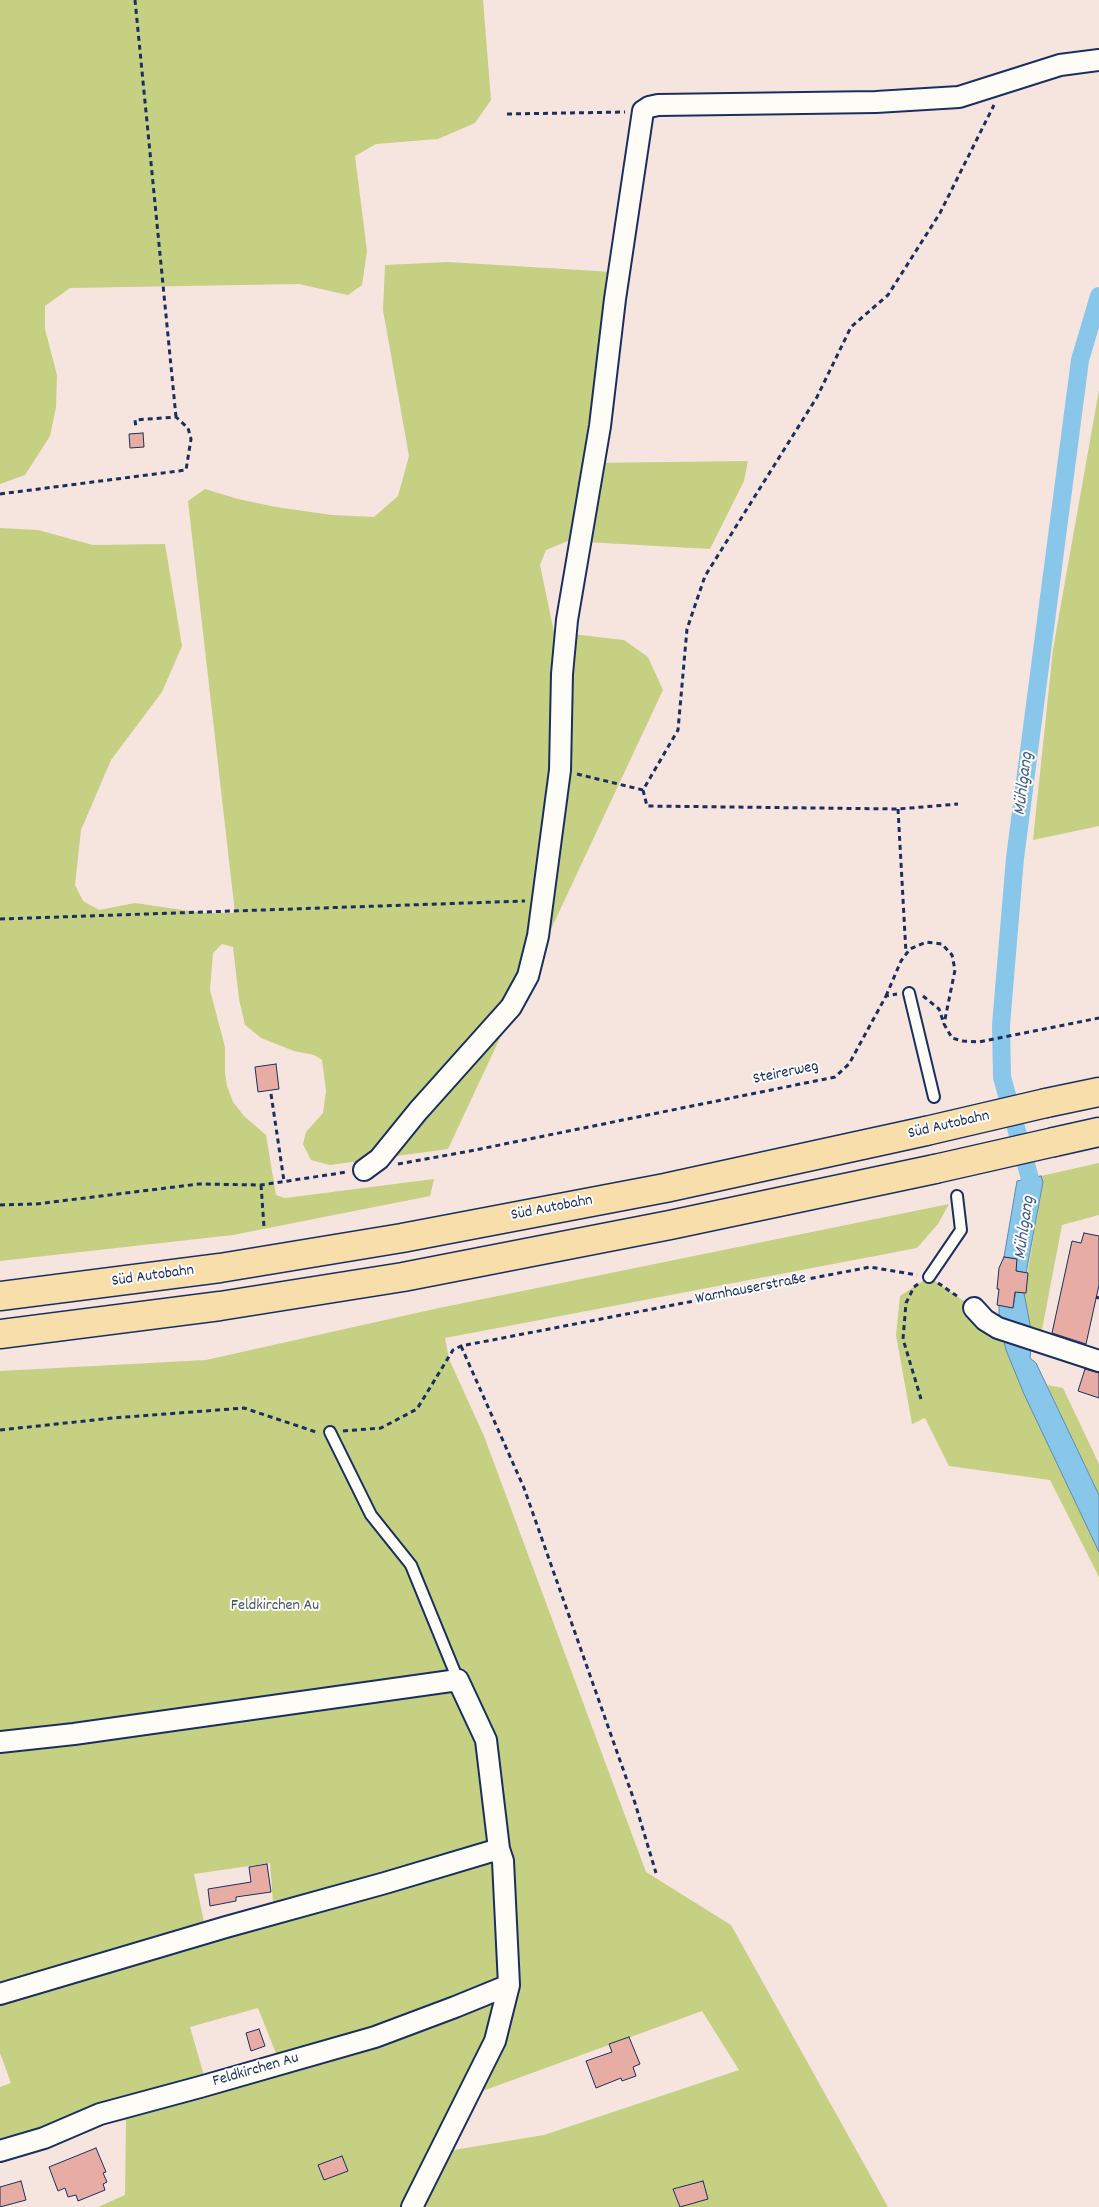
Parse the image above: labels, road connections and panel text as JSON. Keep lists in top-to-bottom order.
{
  "streets": {
    "highway": ["Süd Autobahn"],
    "street": ["Feldkirchen Au"],
    "path": ["Steirerweg", "Warnhauserstraße"]
  },
  "water": ["Mühlgang"],
  "parks": ["Feldkirchen Au"]
}
